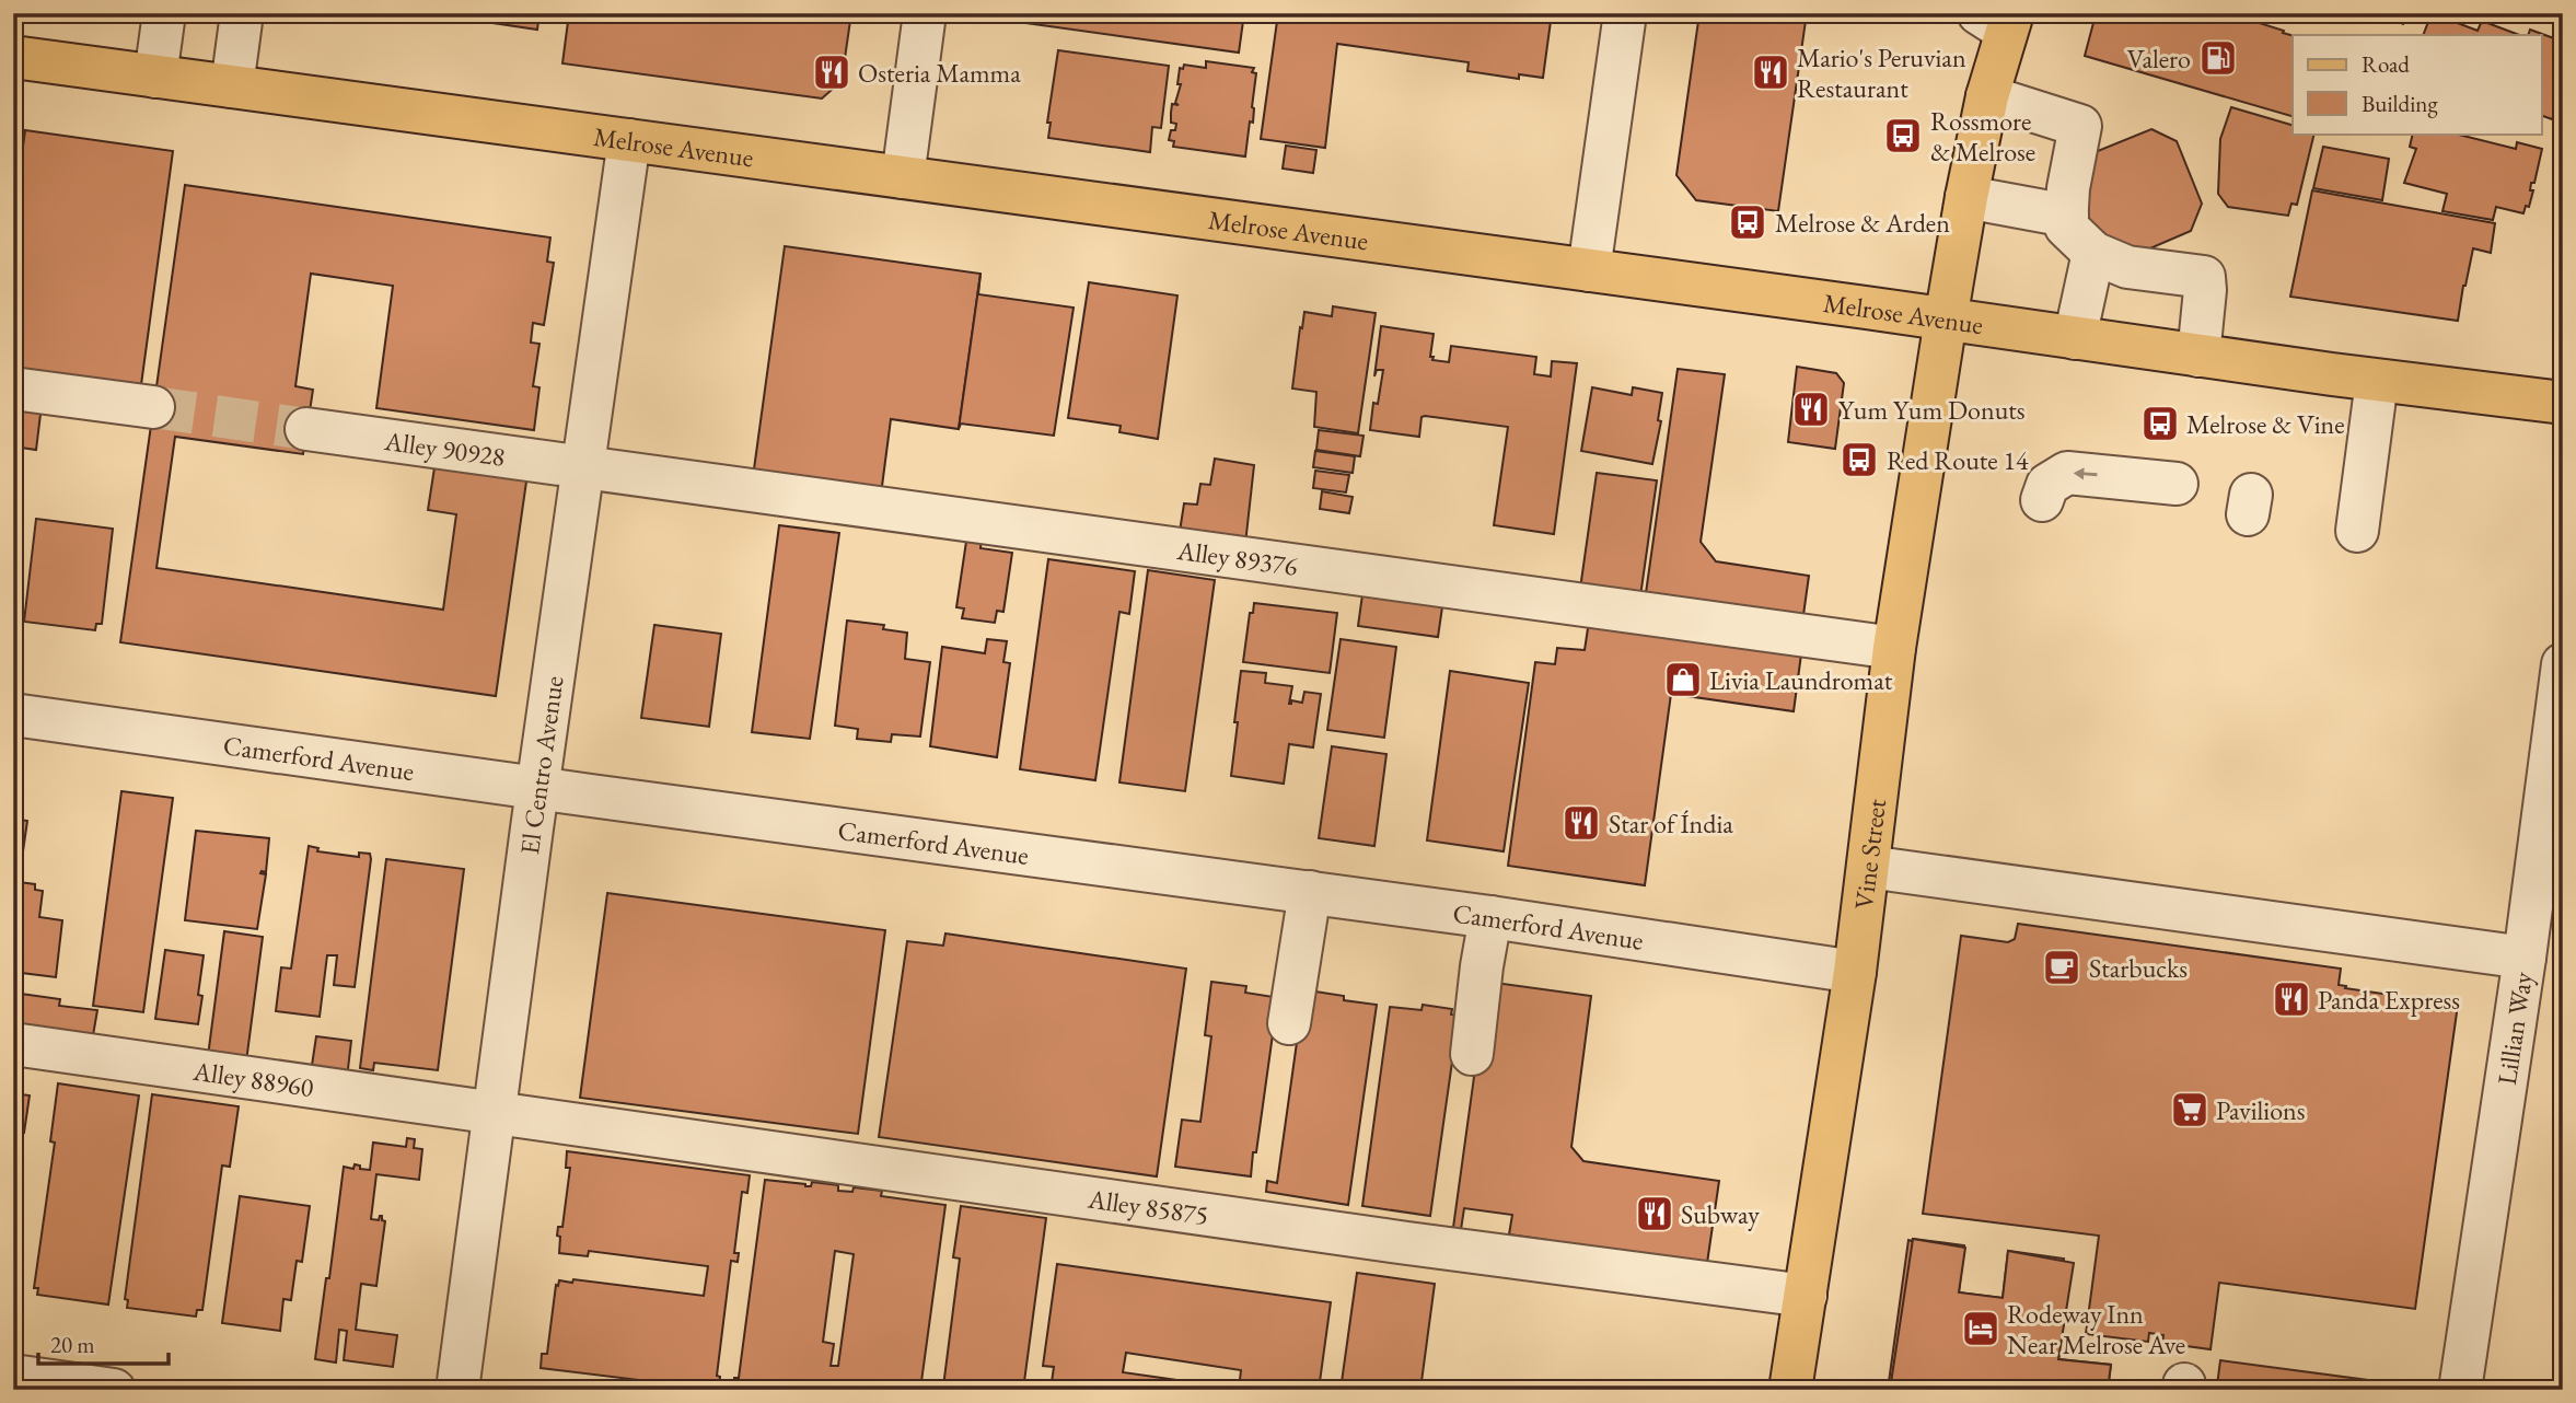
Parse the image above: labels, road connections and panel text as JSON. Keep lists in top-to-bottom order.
{
  "streets": {
    "main road": ["Melrose Avenue", "Vine Street"],
    "street": [
      "Alley 90928",
      "Alley 89376",
      "Camerford Avenue",
      "El Centro Avenue",
      "Lillian Way",
      "Alley 88960",
      "Alley 85875"
    ]
  },
  "crossings": [
    ["Melrose Avenue", "El Centro Avenue"],
    ["Melrose Avenue", "Vine Street"],
    ["Alley 90928", "Alley 89376"],
    ["Alley 90928", "El Centro Avenue"],
    ["Alley 89376", "El Centro Avenue"],
    ["Alley 89376", "Vine Street"],
    ["Camerford Avenue", "El Centro Avenue"],
    ["Camerford Avenue", "Vine Street"],
    ["El Centro Avenue", "Alley 88960"],
    ["El Centro Avenue", "Alley 85875"],
    ["Vine Street", "Alley 85875"],
    ["Alley 88960", "Alley 85875"]
  ],
  "places": {
    "fuel station": ["Valero"],
    "restaurant": [
      "Osteria Mamma",
      "Mario's Peruvian Restaurant",
      "Yum Yum Donuts",
      "Star of Índia",
      "Panda Express",
      "Subway"
    ],
    "bus stop": [
      "Rossmore & Melrose",
      "Melrose & Arden",
      "Melrose & Vine",
      "Red Route 14"
    ],
    "shop": ["Livia Laundromat"],
    "cafe": ["Starbucks"],
    "supermarket": ["Pavilions"],
    "hotel": ["Rodeway Inn Near Melrose Ave"]
  },
  "legend": ["Road", "Building"],
  "scale_bar": "20 m"
}
